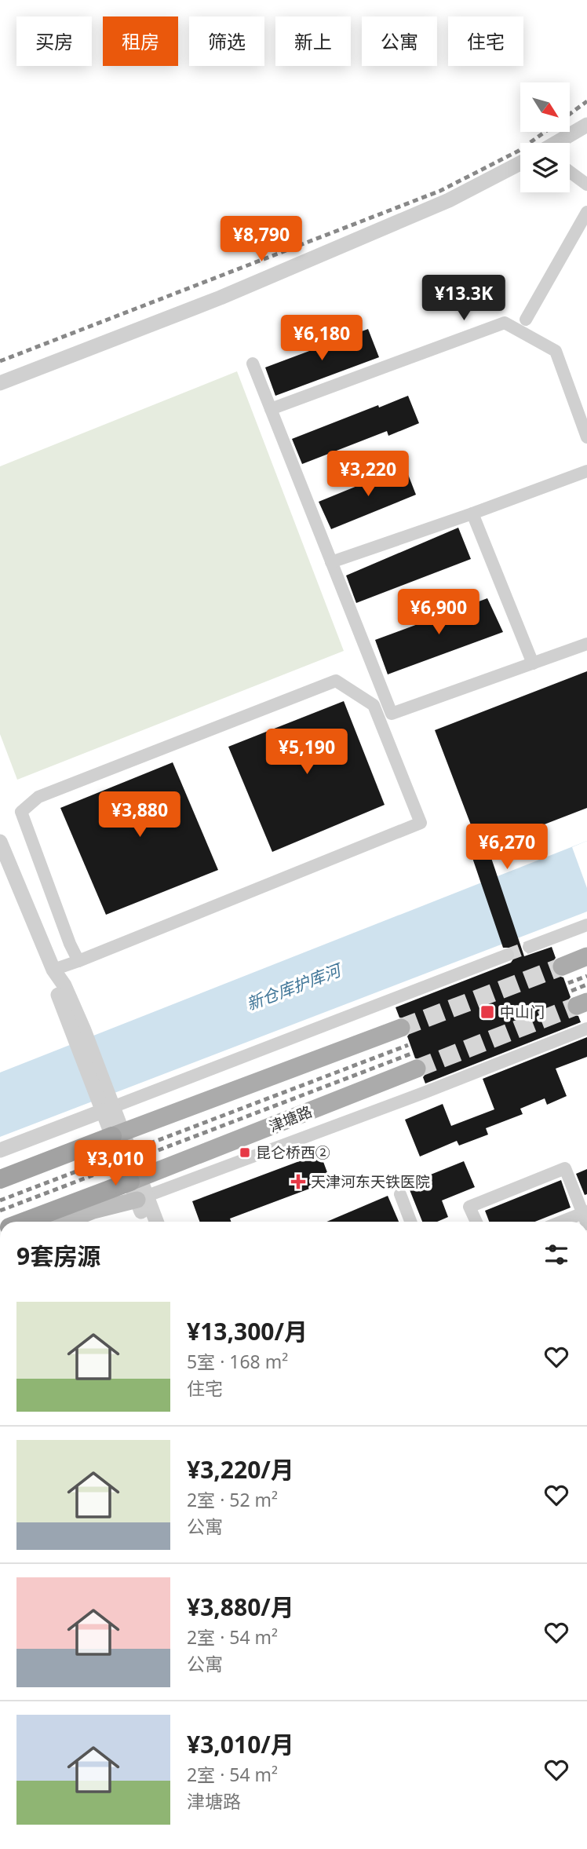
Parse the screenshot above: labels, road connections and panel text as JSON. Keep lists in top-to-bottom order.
{
  "streets": {
    "highway": ["津塘路"]
  },
  "water": ["新仓库护库河"],
  "places": {
    "transit": ["中山门", "昆仑桥西②"],
    "health": ["天津河东天铁医院"]
  },
  "north": "bottom right",
  "page": {
    "chip": [
      "买房",
      "租房",
      "筛选",
      "新上",
      "公寓",
      "住宅"
    ],
    "price": [
      "¥8,790",
      "¥13.3K",
      "¥6,180",
      "¥3,220",
      "¥6,900",
      "¥5,190",
      "¥3,880",
      "¥6,270",
      "¥3,010"
    ],
    "heading": "9套房源",
    "list": [
      {
        "name": "¥13,300/月",
        "note": "5室 · 168 m² · 住宅"
      },
      {
        "name": "¥3,220/月",
        "note": "2室 · 52 m² · 公寓"
      },
      {
        "name": "¥3,880/月",
        "note": "2室 · 54 m² · 公寓"
      },
      {
        "name": "¥3,010/月",
        "note": "2室 · 54 m² · 津塘路"
      }
    ]
  }
}
